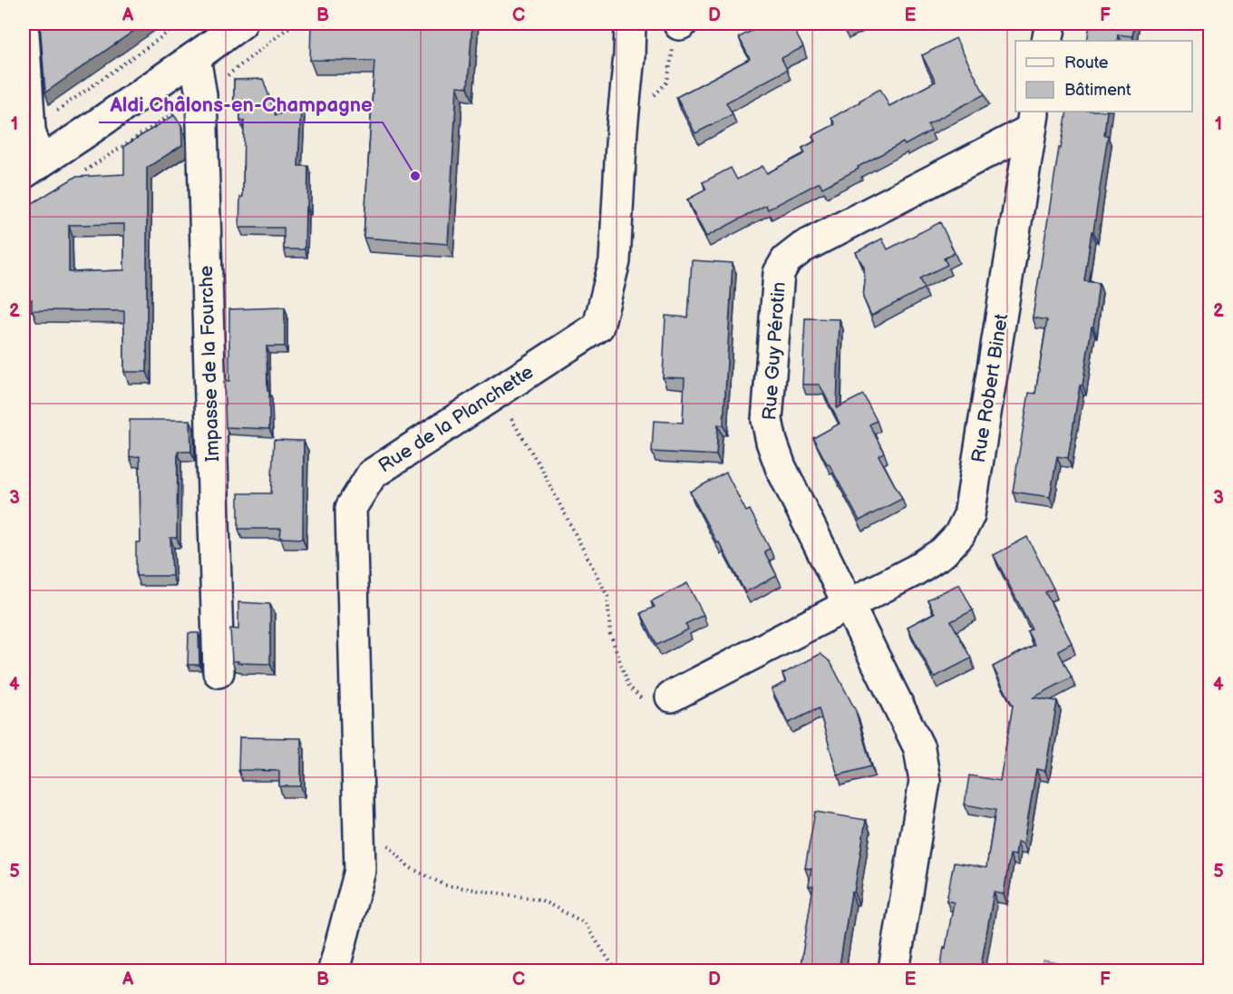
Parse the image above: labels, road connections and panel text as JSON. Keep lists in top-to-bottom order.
{
  "streets": {
    "street": [
      "Rue Guy Pérotin",
      "Impasse de la Fourche",
      "Rue Robert Binet",
      "Rue de la Planchette"
    ]
  },
  "crossings": [
    ["Rue Guy Pérotin", "Rue Robert Binet"]
  ],
  "places": ["Aldi Châlons-en-Champagne"],
  "legend": ["Route", "Bâtiment"],
  "grid": {
    "columns": [
      "A",
      "B",
      "C",
      "D",
      "E",
      "F"
    ],
    "rows": [
      "1",
      "2",
      "3",
      "4",
      "5"
    ]
  }
}
